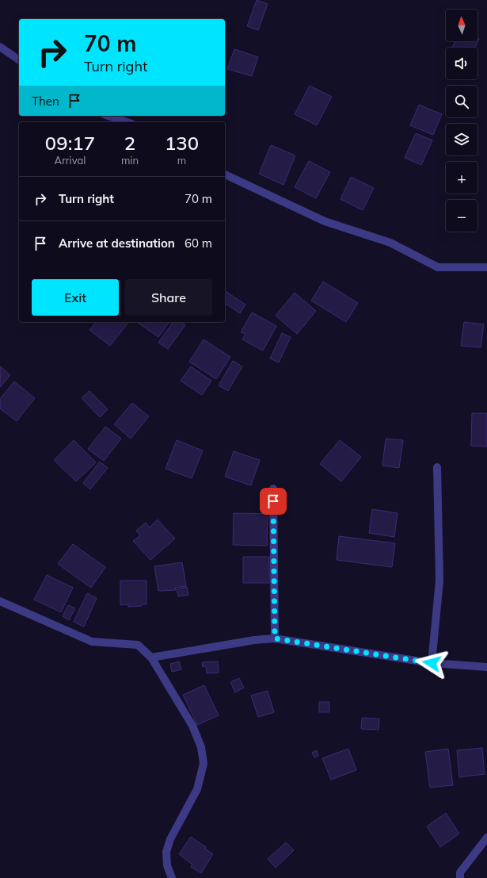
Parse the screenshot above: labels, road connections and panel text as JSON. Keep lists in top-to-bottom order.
{
  "north": "top",
  "page": {
    "map_buttons": ["+", "−"],
    "turn": ["70 m", "Turn right"],
    "then": "Then",
    "eta": [
      "09:17",
      "Arrival",
      "2",
      "min",
      "130",
      "m"
    ],
    "list": [
      {
        "name": "Turn right",
        "value": "70 m"
      },
      {
        "name": "Arrive at destination",
        "value": "60 m"
      }
    ],
    "buttons": ["Exit", "Share"]
  }
}
